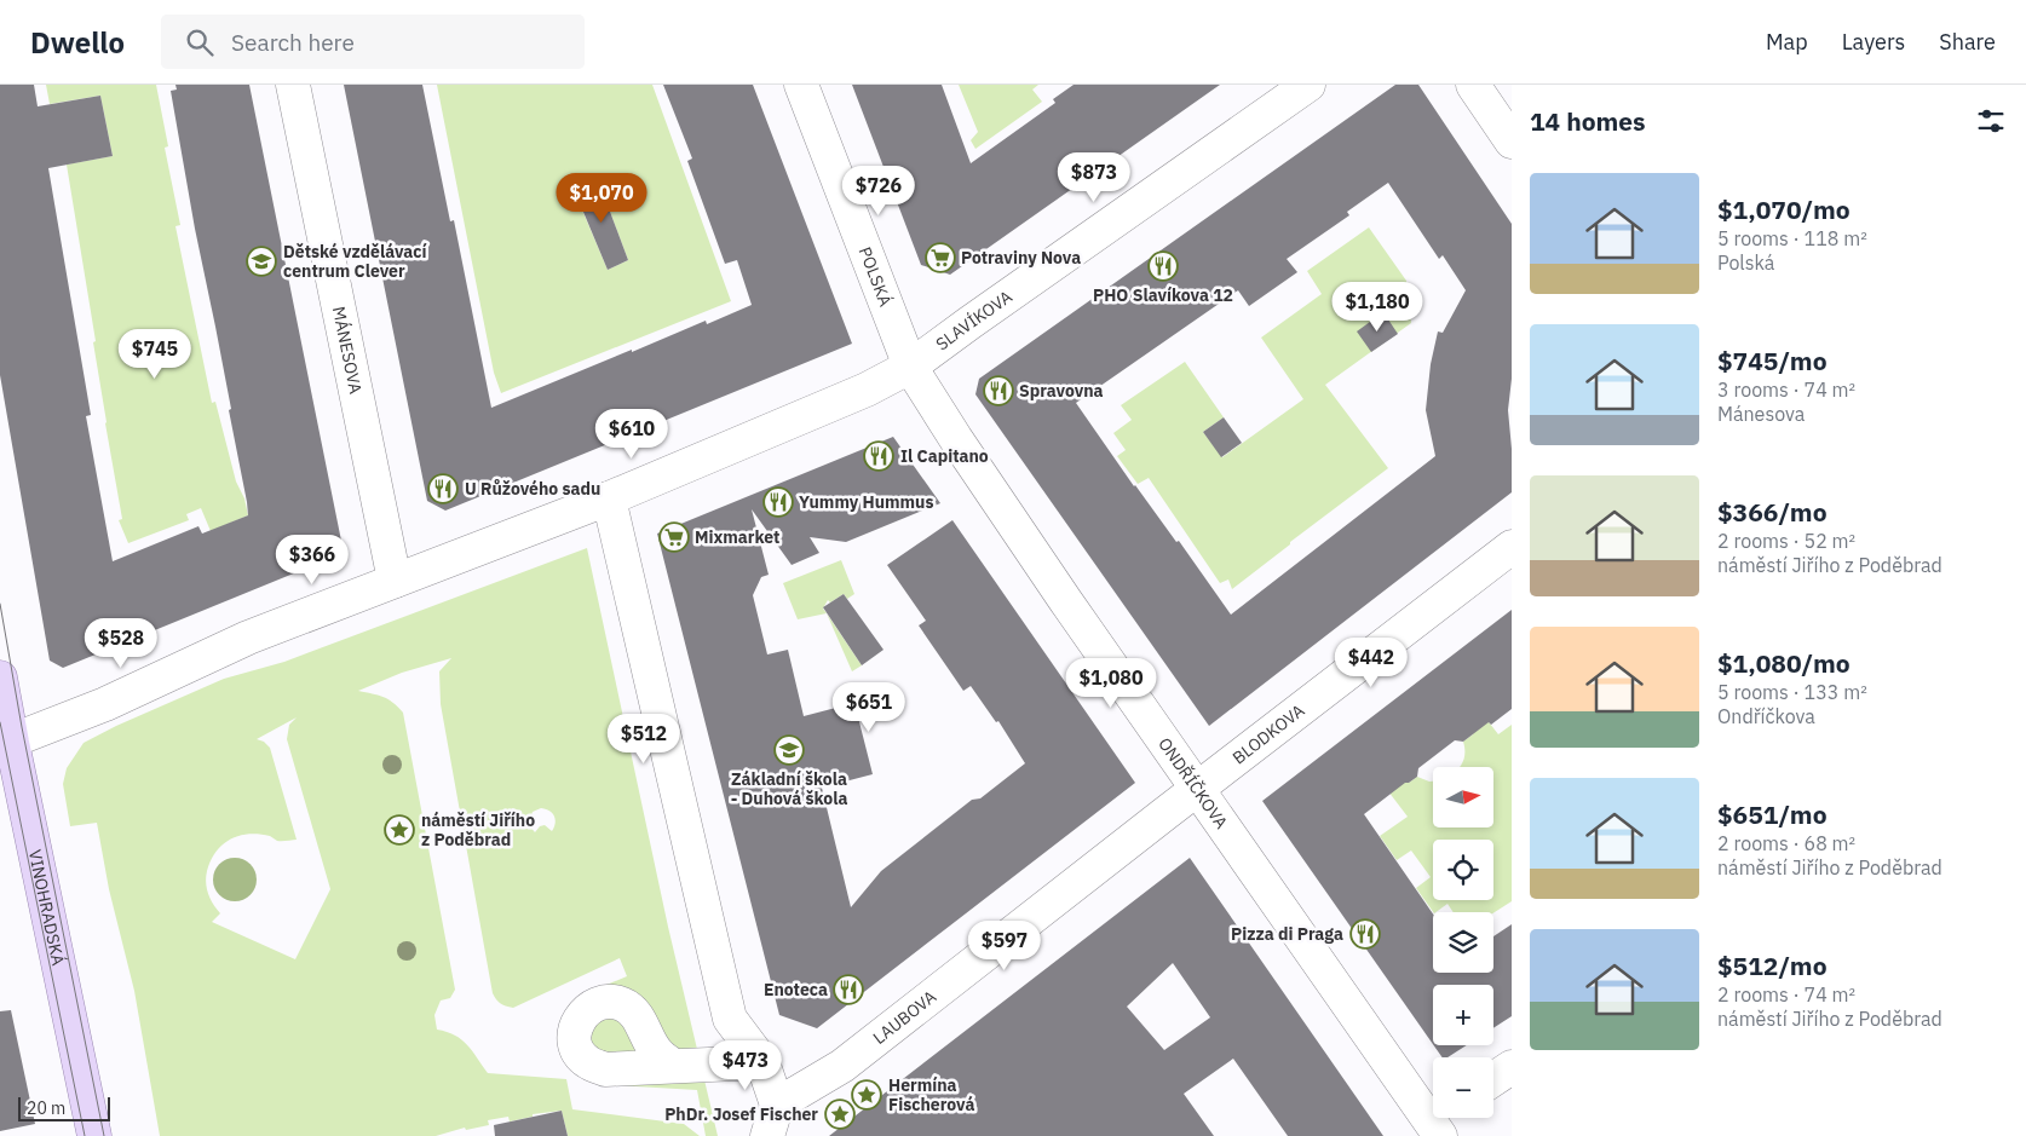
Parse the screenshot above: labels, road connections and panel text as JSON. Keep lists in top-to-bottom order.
{
  "streets": {
    "main road": ["VINOHRADSKÁ"],
    "street": [
      "POLSKÁ",
      "SLAVÍKOVA",
      "MÁNESOVA",
      "BLODKOVA",
      "ONDŘÍČKOVA",
      "LAUBOVA"
    ]
  },
  "crossings": [
    ["POLSKÁ", "SLAVÍKOVA"],
    ["POLSKÁ", "ONDŘÍČKOVA"],
    ["SLAVÍKOVA", "ONDŘÍČKOVA"],
    ["BLODKOVA", "ONDŘÍČKOVA"],
    ["BLODKOVA", "LAUBOVA"],
    ["ONDŘÍČKOVA", "LAUBOVA"]
  ],
  "places": {
    "supermarket": ["Potraviny Nova", "Mixmarket"],
    "school or university": ["Dětské vzdělávací centrum Clever", "Základní škola - Duhová škola"],
    "restaurant": [
      "PHO Slavíkova 12",
      "Spravovna",
      "Il Capitano",
      "U Růžového sadu",
      "Yummy Hummus",
      "Pizza di Praga",
      "Enoteca"
    ],
    "place": ["náměstí Jiřího z Poděbrad", "Hermína Fischerová", "PhDr. Josef Fischer"]
  },
  "scale_bar": "20 m",
  "north": "right",
  "page": {
    "header": "Dwello",
    "search": "Search here",
    "nav": ["Map", "Layers", "Share"],
    "heading": "14 homes",
    "price": [
      "$873",
      "$726",
      "$1,070",
      "$1,180",
      "$745",
      "$610",
      "$366",
      "$528",
      "$442",
      "$1,080",
      "$651",
      "$512",
      "$597",
      "$473"
    ],
    "list": [
      {
        "name": "$1,070/mo",
        "note": "5 rooms · 118 m² · Polská"
      },
      {
        "name": "$745/mo",
        "note": "3 rooms · 74 m² · Mánesova"
      },
      {
        "name": "$366/mo",
        "note": "2 rooms · 52 m² · náměstí Jiřího z Poděbrad"
      },
      {
        "name": "$1,080/mo",
        "note": "5 rooms · 133 m² · Ondříčkova"
      },
      {
        "name": "$651/mo",
        "note": "2 rooms · 68 m² · náměstí Jiřího z Poděbrad"
      },
      {
        "name": "$512/mo",
        "note": "2 rooms · 74 m² · náměstí Jiřího z Poděbrad"
      }
    ],
    "map_buttons": ["+", "−"],
    "scale": "20 m"
  }
}
